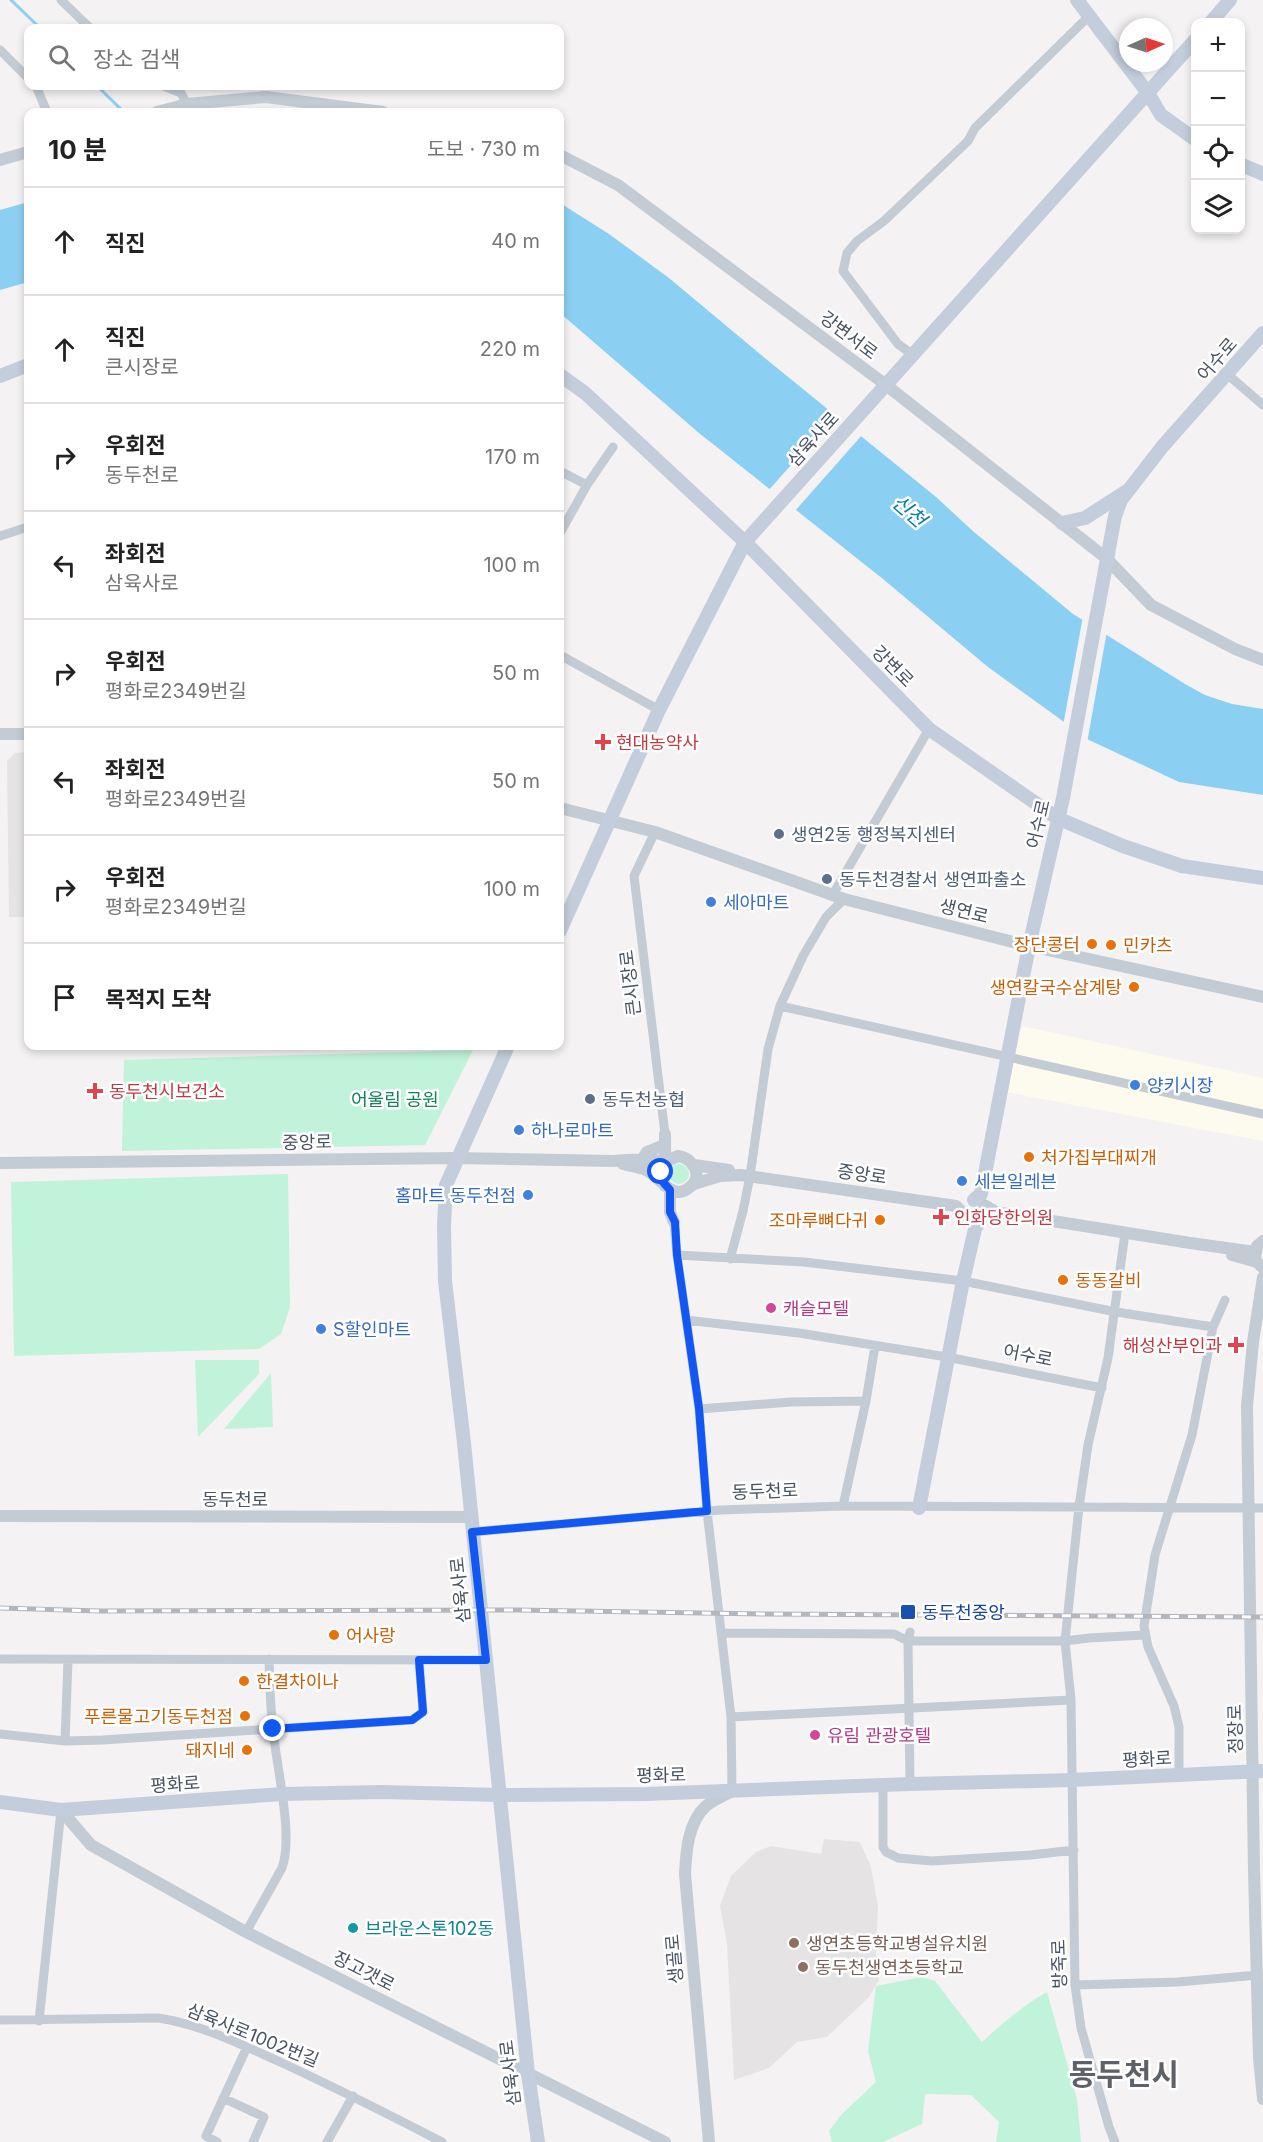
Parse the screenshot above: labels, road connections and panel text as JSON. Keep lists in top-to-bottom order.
{
  "streets": {
    "main road": [
      "어수로",
      "삼육사로",
      "강변로",
      "평화로"
    ],
    "street": [
      "강변서로",
      "생연로",
      "큰시장로",
      "중앙로",
      "동두천로",
      "정장로",
      "생골로",
      "방죽로",
      "장고갯로",
      "삼육사로1002번길"
    ]
  },
  "crossings": [
    ["강변서로", "어수로"],
    ["강변서로", "삼육사로"],
    ["어수로", "강변로"],
    ["어수로", "생연로"],
    ["어수로", "중앙로"],
    ["어수로", "동두천로"],
    ["삼육사로", "강변로"],
    ["삼육사로", "생연로"],
    ["삼육사로", "중앙로"],
    ["삼육사로", "동두천로"],
    ["삼육사로", "평화로"],
    ["삼육사로", "장고갯로"],
    ["생연로", "큰시장로"],
    ["동두천로", "정장로"],
    ["정장로", "평화로"],
    ["평화로", "생골로"],
    ["평화로", "방죽로"],
    ["평화로", "장고갯로"]
  ],
  "districts": ["동두천시"],
  "water": ["신천"],
  "parks": ["어울림 공원"],
  "places": {
    "health": [
      "현대농약사",
      "동두천시보건소",
      "인화당한의원",
      "해성산부인과"
    ],
    "other": [
      "생연2동 행정복지센터",
      "동두천경찰서 생연파출소",
      "세아마트",
      "장단콩터",
      "민카츠",
      "생연칼국수삼계탕",
      "양키시장",
      "동두천농협",
      "하나로마트",
      "처가집부대찌개",
      "세븐일레븐",
      "홈마트 동두천점",
      "조마루뼈다귀",
      "동동갈비",
      "캐슬모텔",
      "S할인마트",
      "어사랑",
      "한결차이나",
      "푸른물고기동두천점",
      "유림 관광호텔",
      "돼지네",
      "브라운스톤102동",
      "생연초등학교병설유치원",
      "동두천생연초등학교"
    ],
    "transit": ["동두천중앙"]
  },
  "north": "right",
  "page": {
    "map_buttons": ["+", "−"],
    "search": "장소 검색",
    "heading": ["10 분", "도보 · 730 m"],
    "list": [
      ["직진", "40 m"],
      ["직진", "큰시장로", "220 m"],
      ["우회전", "동두천로", "170 m"],
      ["좌회전", "삼육사로", "100 m"],
      ["우회전", "평화로2349번길", "50 m"],
      ["좌회전", "평화로2349번길", "50 m"],
      ["우회전", "평화로2349번길", "100 m"],
      "목적지 도착"
    ]
  }
}
